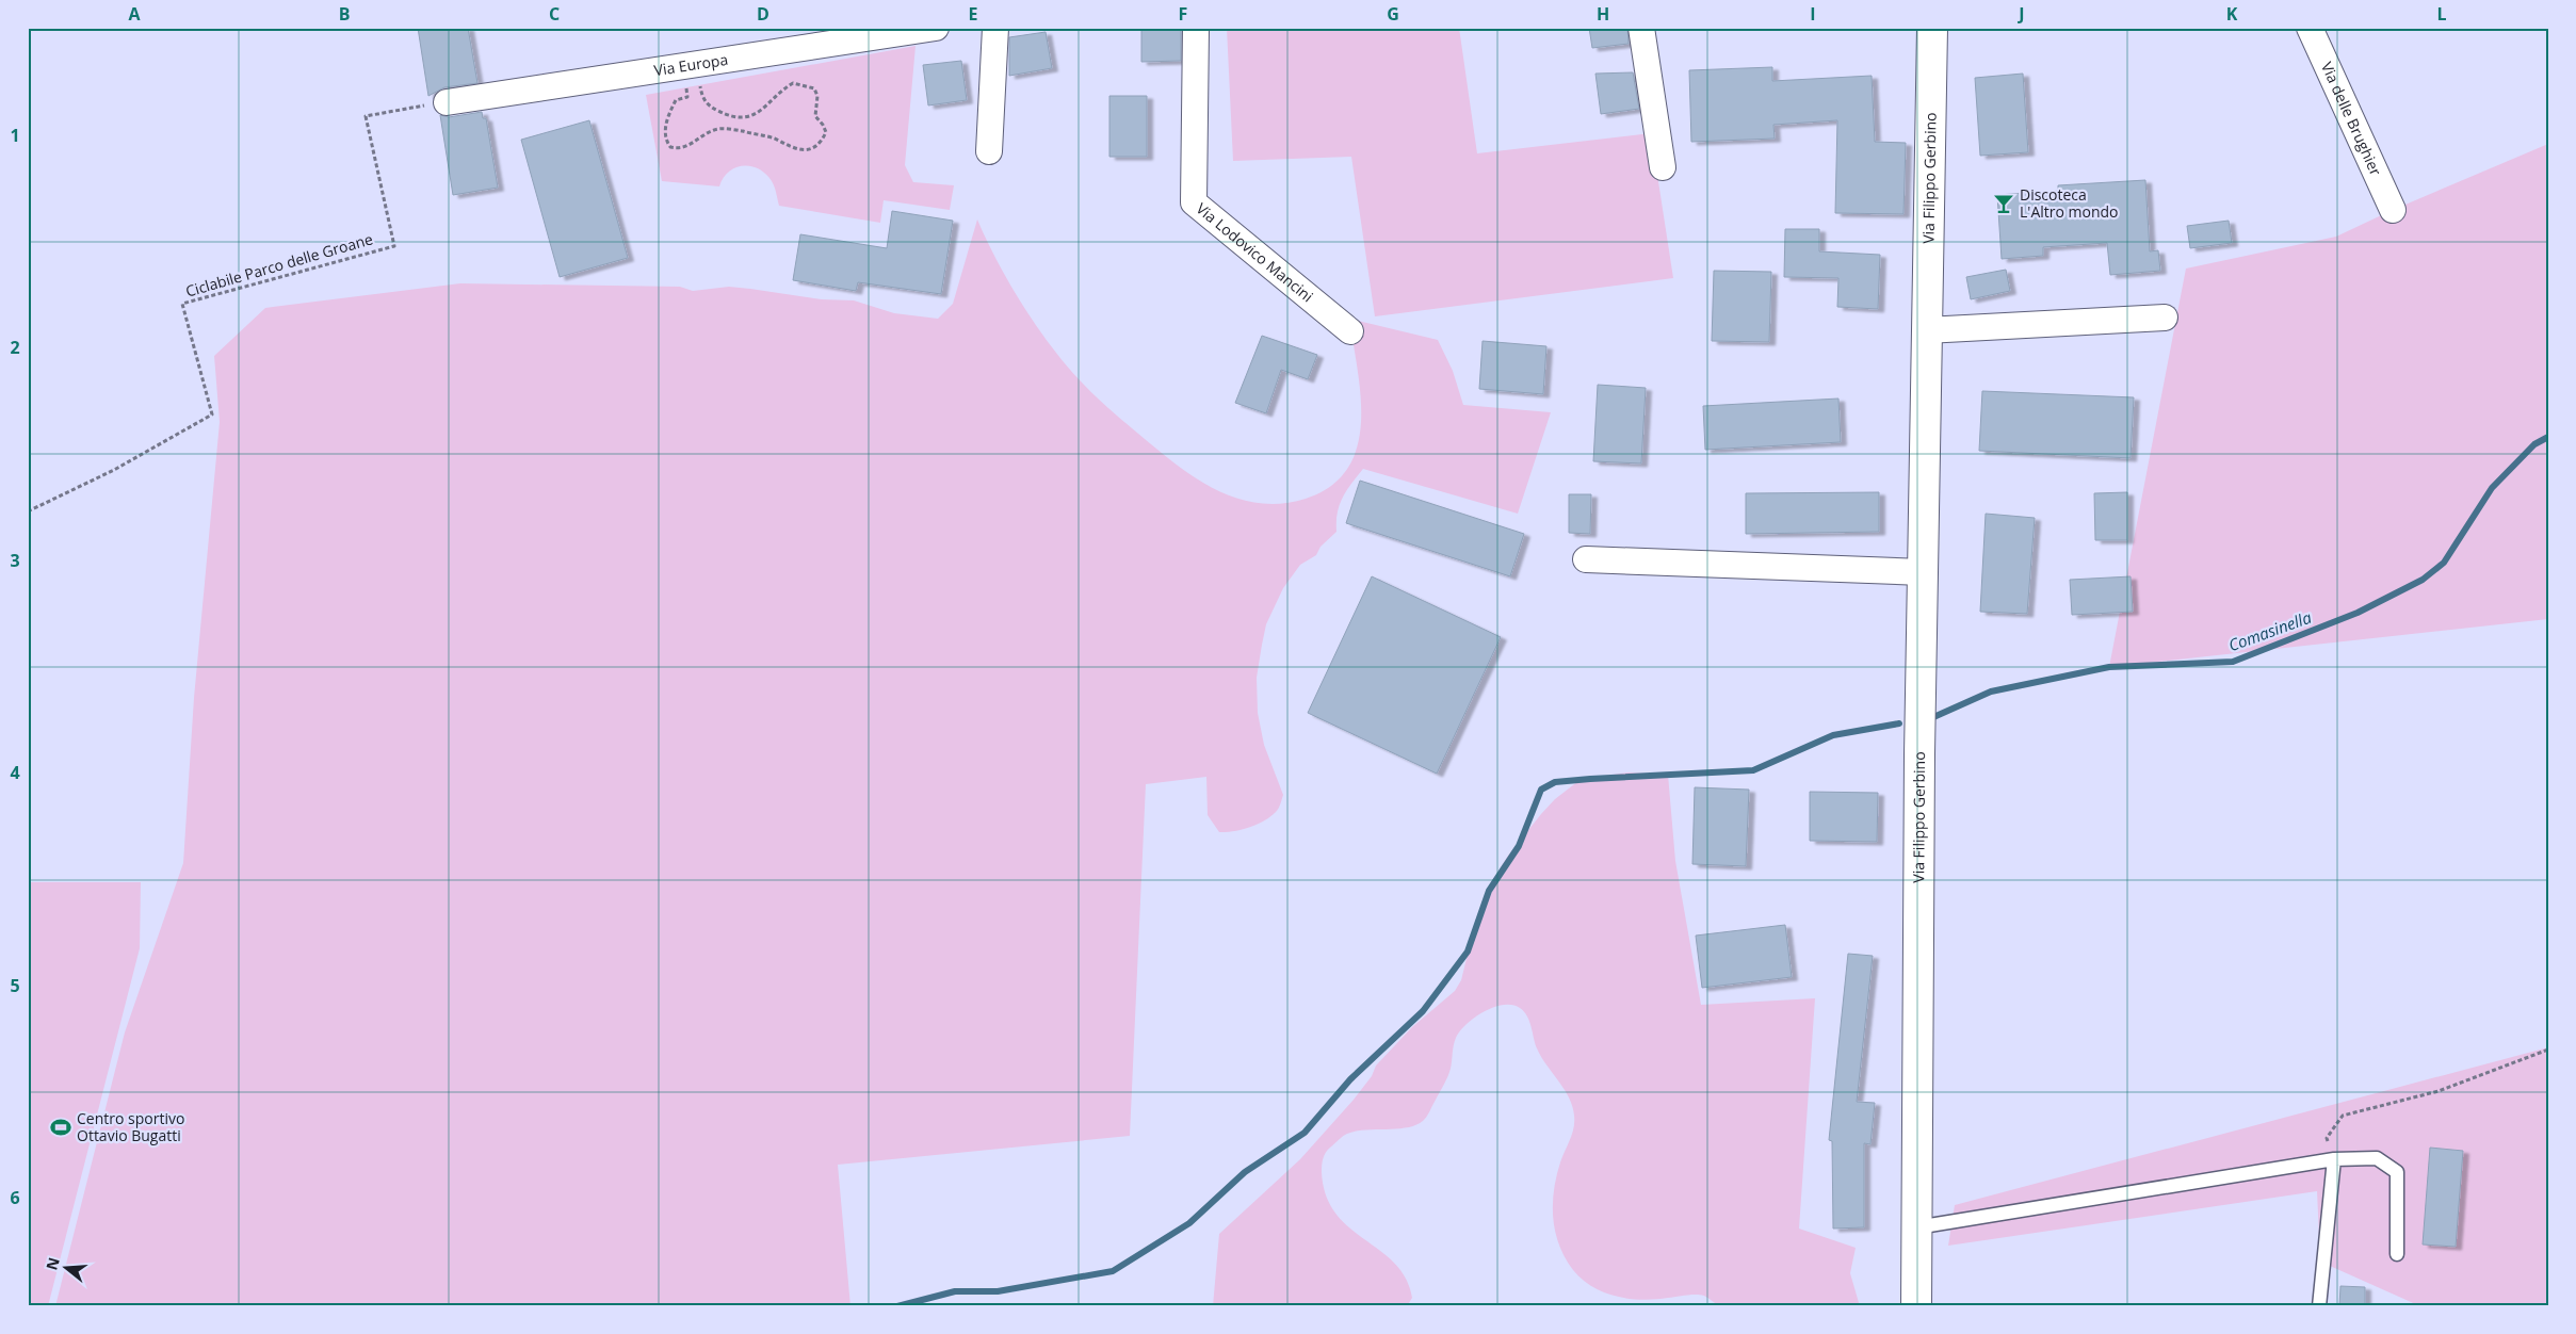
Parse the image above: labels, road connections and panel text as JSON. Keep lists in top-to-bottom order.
{
  "streets": {
    "street": [
      "Via Europa",
      "Via delle Brughier",
      "Via Filippo Gerbino",
      "Via Lodovico Mancini"
    ],
    "path": ["Ciclabile Parco delle Groane"]
  },
  "crossings": [
    ["Via Europa", "Ciclabile Parco delle Groane"]
  ],
  "water": ["Comasinella"],
  "places": {
    "bar": ["Discoteca L'Altro mondo"],
    "sports": ["Centro sportivo Ottavio Bugatti"]
  },
  "north": "left",
  "grid": {
    "columns": [
      "A",
      "B",
      "C",
      "D",
      "E",
      "F",
      "G",
      "H",
      "I",
      "J",
      "K",
      "L"
    ],
    "rows": [
      "1",
      "2",
      "3",
      "4",
      "5",
      "6"
    ]
  }
}
